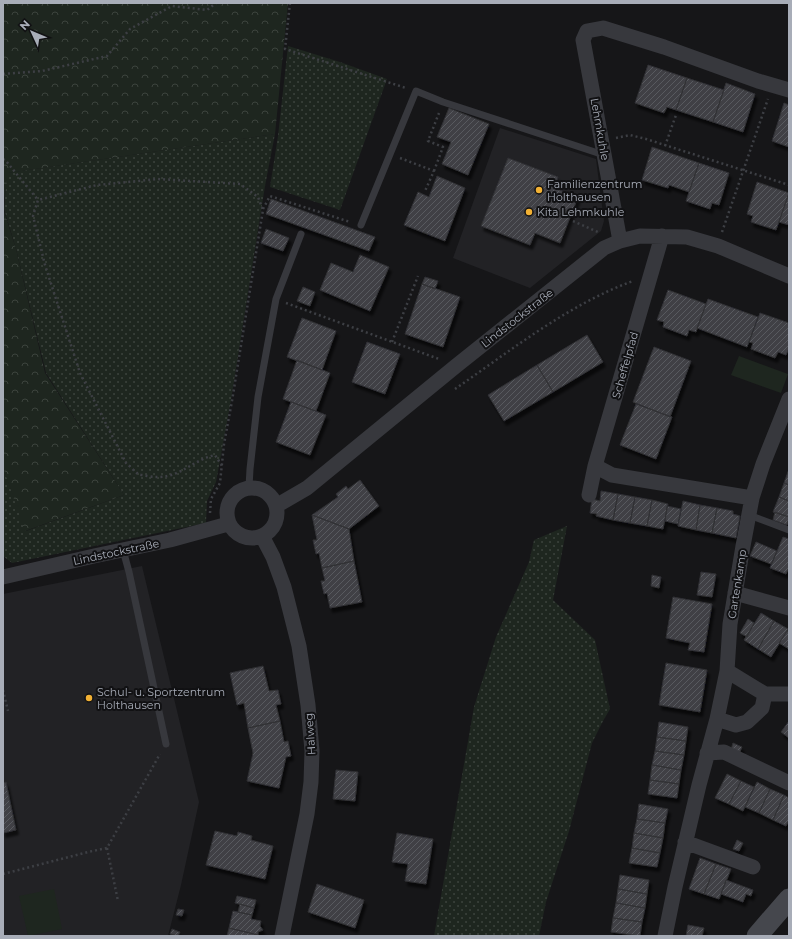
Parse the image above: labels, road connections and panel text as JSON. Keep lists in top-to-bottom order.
{
  "streets": {
    "street": [
      "Lehmkuhle",
      "Lindstockstraße",
      "Scheffelpfad",
      "Gartenkamp",
      "Halweg"
    ]
  },
  "crossings": [
    ["Lehmkuhle", "Lindstockstraße"],
    ["Lindstockstraße", "Scheffelpfad"],
    ["Lindstockstraße", "Halweg"]
  ],
  "places": ["Familienzentrum Holthausen", "Kita Lehmkuhle", "Schul- u. Sportzentrum Holthausen"],
  "north": "top left"
}
